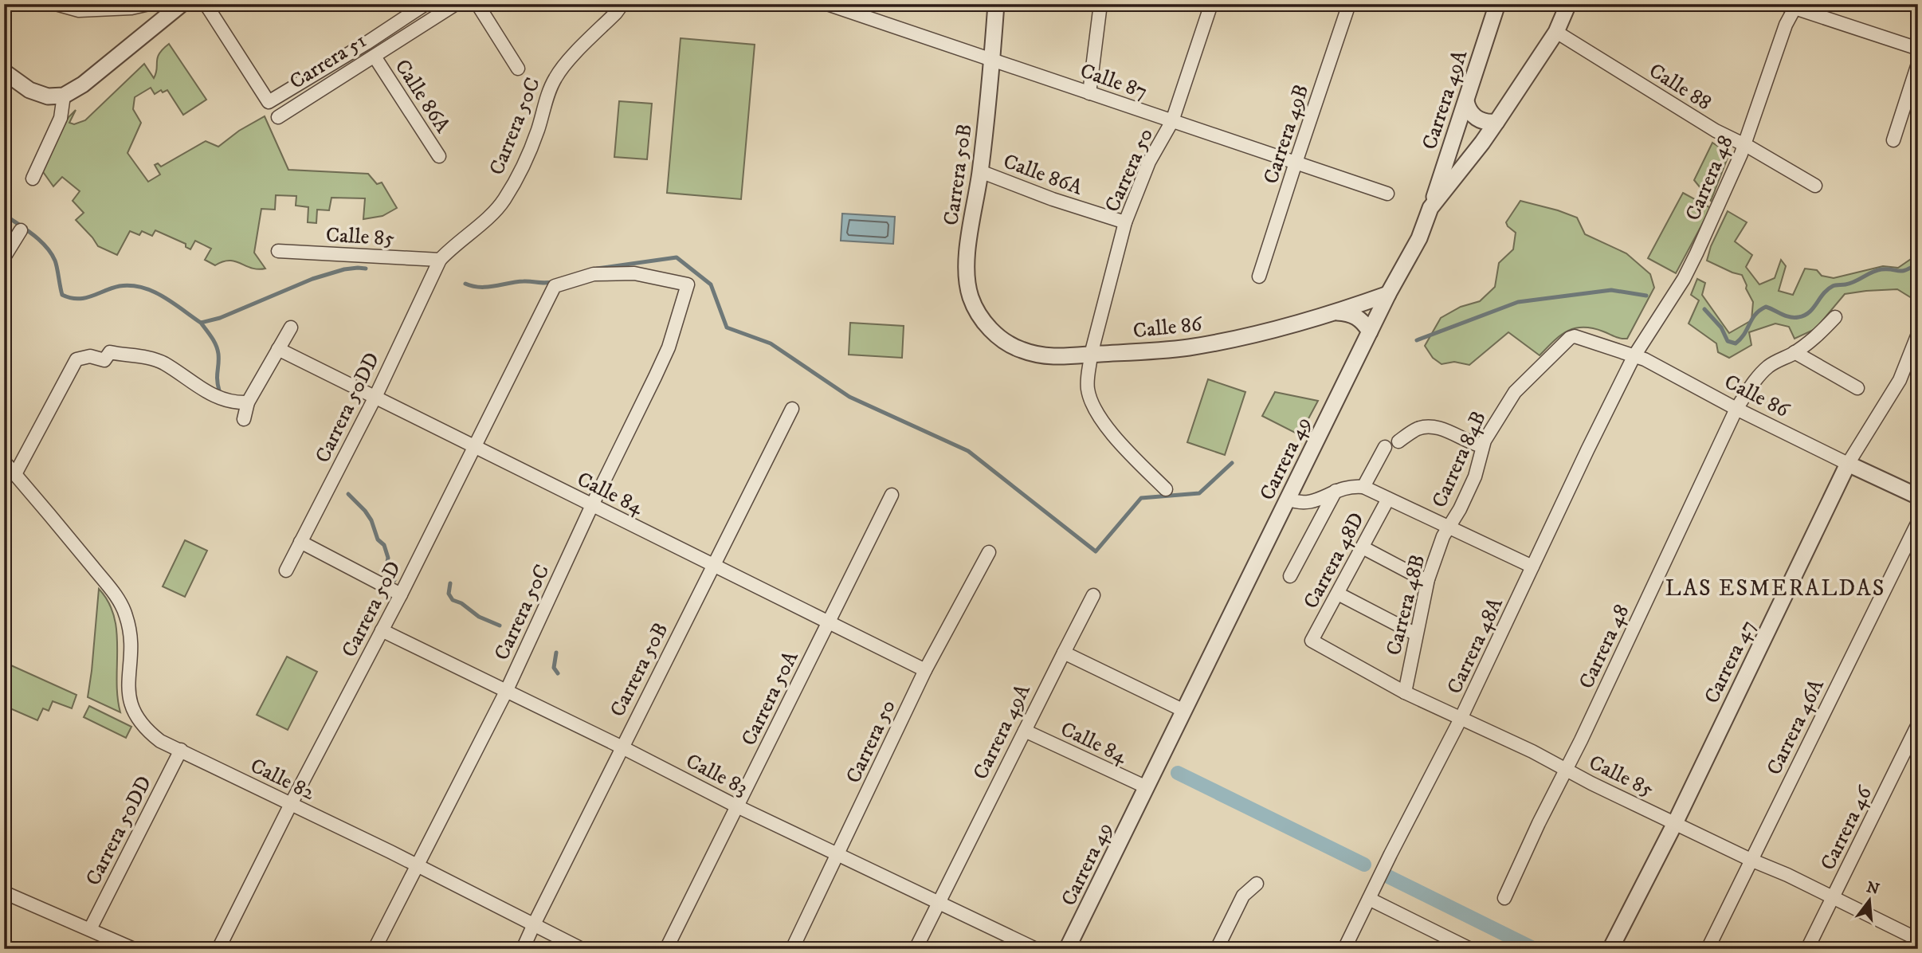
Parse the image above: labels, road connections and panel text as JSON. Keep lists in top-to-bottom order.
{
  "streets": {
    "street": [
      "Carrera 51",
      "Calle 87",
      "Calle 88",
      "Calle 86A",
      "Carrera 49A",
      "Carrera 50C",
      "Carrera 49B",
      "Carrera 50",
      "Carrera 50B",
      "Carrera 48",
      "Calle 85",
      "Calle 86",
      "Carrera 50DD",
      "Carrera 49",
      "Carrera 84B",
      "Calle 84",
      "Carrera 48D",
      "Carrera 48B",
      "Carrera 50D",
      "Carrera 48A",
      "Carrera 47",
      "Carrera 50A",
      "Carrera 46A",
      "Calle 83",
      "Calle 82",
      "Carrera 46"
    ]
  },
  "crossings": [
    ["Carrera 51", "Calle 86A"],
    ["Calle 87", "Carrera 49B"],
    ["Calle 87", "Carrera 50"],
    ["Calle 87", "Carrera 50B"],
    ["Calle 88", "Carrera 48"],
    ["Calle 88", "Carrera 49"],
    ["Calle 86A", "Carrera 50"],
    ["Calle 86A", "Carrera 50B"],
    ["Carrera 49A", "Carrera 49"],
    ["Carrera 49A", "Calle 84"],
    ["Carrera 49A", "Calle 83"],
    ["Carrera 50C", "Calle 85"],
    ["Carrera 50C", "Carrera 50DD"],
    ["Carrera 50C", "Calle 84"],
    ["Carrera 50C", "Carrera 50D"],
    ["Carrera 50C", "Calle 83"],
    ["Carrera 50C", "Calle 82"],
    ["Carrera 50", "Calle 86"],
    ["Carrera 50", "Calle 84"],
    ["Carrera 50", "Calle 83"],
    ["Carrera 50B", "Calle 86"],
    ["Carrera 50B", "Calle 84"],
    ["Carrera 50B", "Calle 83"],
    ["Carrera 50B", "Calle 82"],
    ["Carrera 48", "Calle 85"],
    ["Carrera 48", "Calle 86"],
    ["Carrera 48", "Carrera 48A"],
    ["Calle 85", "Carrera 50DD"],
    ["Calle 85", "Carrera 48D"],
    ["Calle 85", "Carrera 48B"],
    ["Calle 85", "Carrera 48A"],
    ["Calle 85", "Carrera 47"],
    ["Calle 85", "Carrera 46A"],
    ["Calle 85", "Carrera 46"],
    ["Calle 86", "Carrera 49"],
    ["Calle 86", "Carrera 84B"],
    ["Calle 86", "Carrera 48A"],
    ["Calle 86", "Carrera 47"],
    ["Carrera 50DD", "Calle 84"],
    ["Carrera 50DD", "Calle 82"],
    ["Carrera 49", "Calle 84"],
    ["Carrera 84B", "Carrera 48B"],
    ["Calle 84", "Carrera 50D"],
    ["Calle 84", "Carrera 50A"],
    ["Carrera 50D", "Calle 83"],
    ["Carrera 50D", "Calle 82"],
    ["Carrera 50A", "Calle 83"]
  ],
  "districts": ["LAS ESMERALDAS"],
  "north": "top"
}
